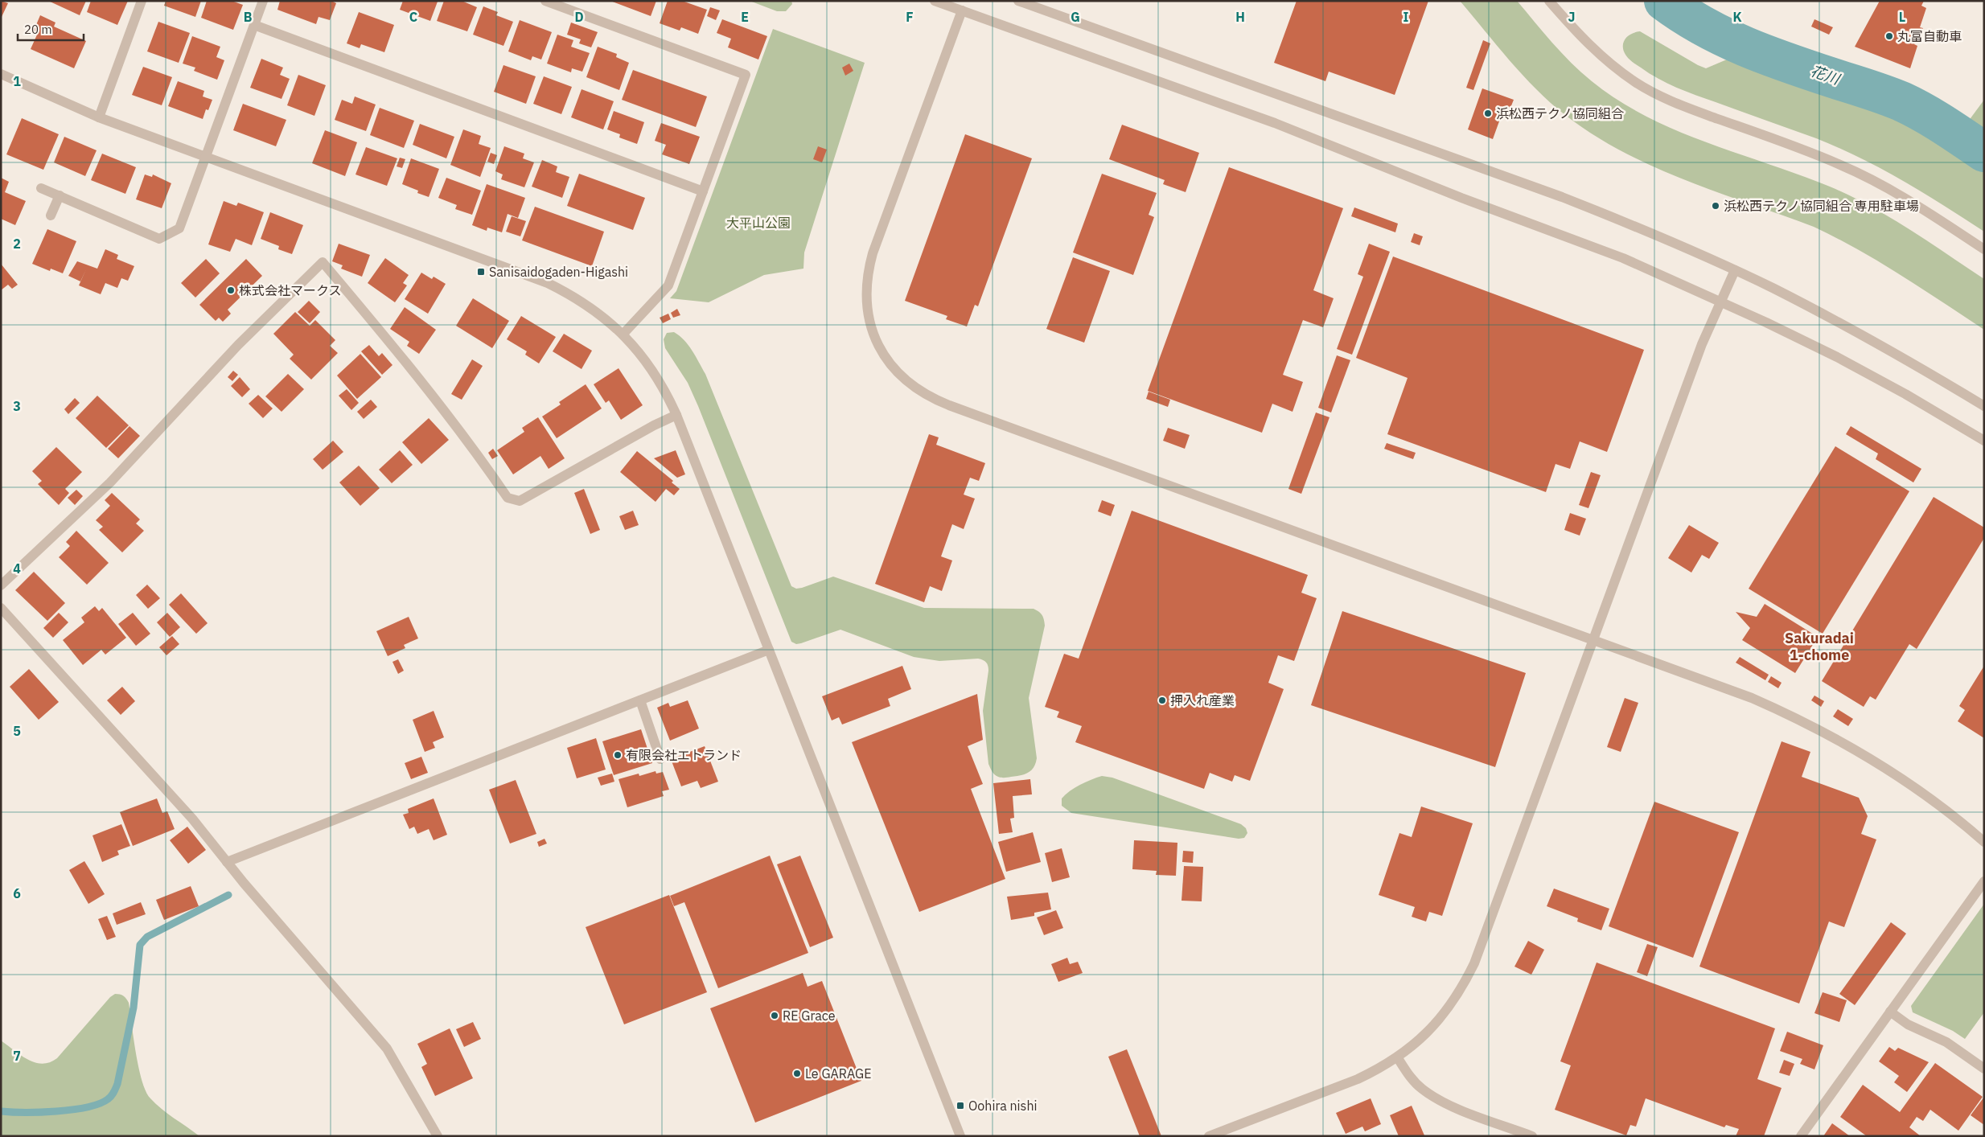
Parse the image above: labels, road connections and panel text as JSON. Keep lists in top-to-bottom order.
{
  "districts": ["Sakuradai 1-chome"],
  "water": ["花川"],
  "parks": ["大平山公園"],
  "places": {
    "other": [
      "丸富自動車",
      "浜松西テクノ協同組合",
      "浜松西テクノ協同組合 専用駐車場",
      "株式会社マークス",
      "押入れ産業",
      "有限会社エトランド",
      "RE Grace",
      "Le GARAGE"
    ],
    "transit": ["Sanisaidogaden-Higashi", "Oohira nishi"]
  },
  "scale_bar": "20 m",
  "grid": {
    "columns": [
      "B",
      "C",
      "D",
      "E",
      "F",
      "G",
      "H",
      "I",
      "J",
      "K",
      "L"
    ],
    "rows": [
      "1",
      "2",
      "3",
      "4",
      "5",
      "6",
      "7"
    ]
  }
}
